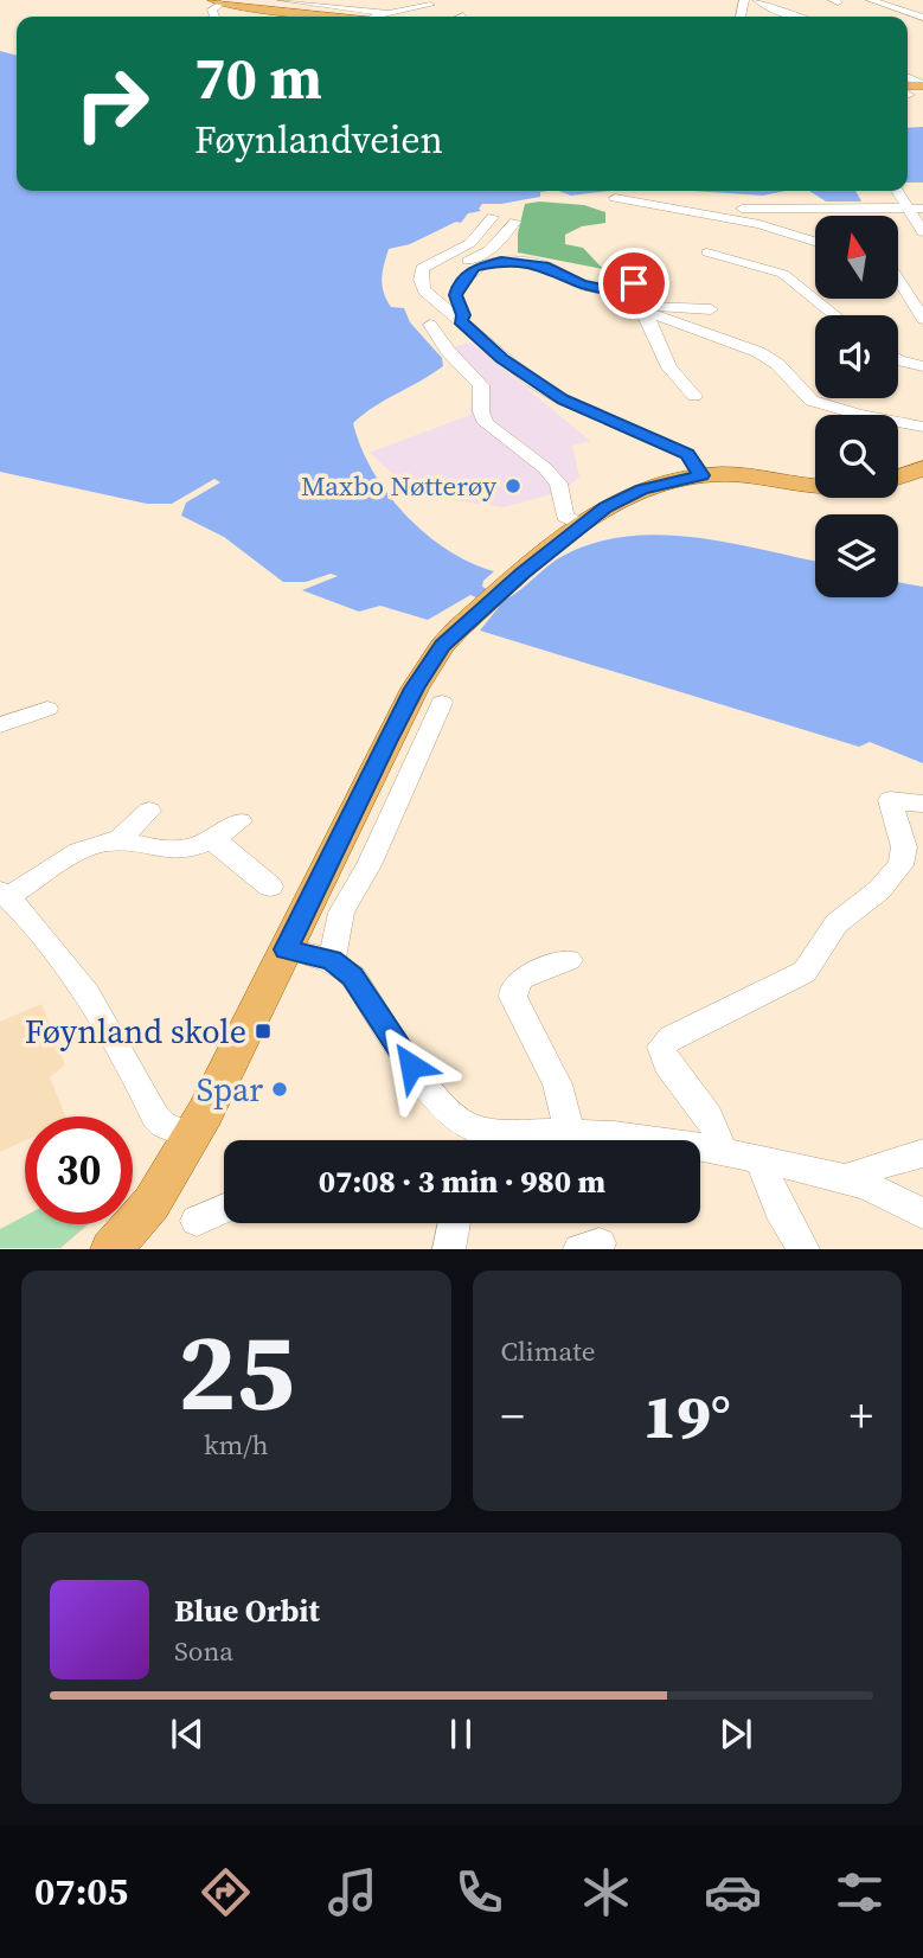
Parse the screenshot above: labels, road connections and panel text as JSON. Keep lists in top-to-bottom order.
{
  "places": {
    "other": ["Maxbo Nøtterøy", "Spar"],
    "transit": ["Føynland skole"]
  },
  "north": "top",
  "page": {
    "turn": ["70 m", "Føynlandveien"],
    "limit": "30",
    "trip": "07:08 · 3 min · 980 m",
    "tile": [
      ["25", "km/h"],
      "Climate"
    ],
    "heat": ["−", "19°", "+"],
    "song": ["Blue Orbit", "Sona"],
    "tabs": "07:05"
  }
}
